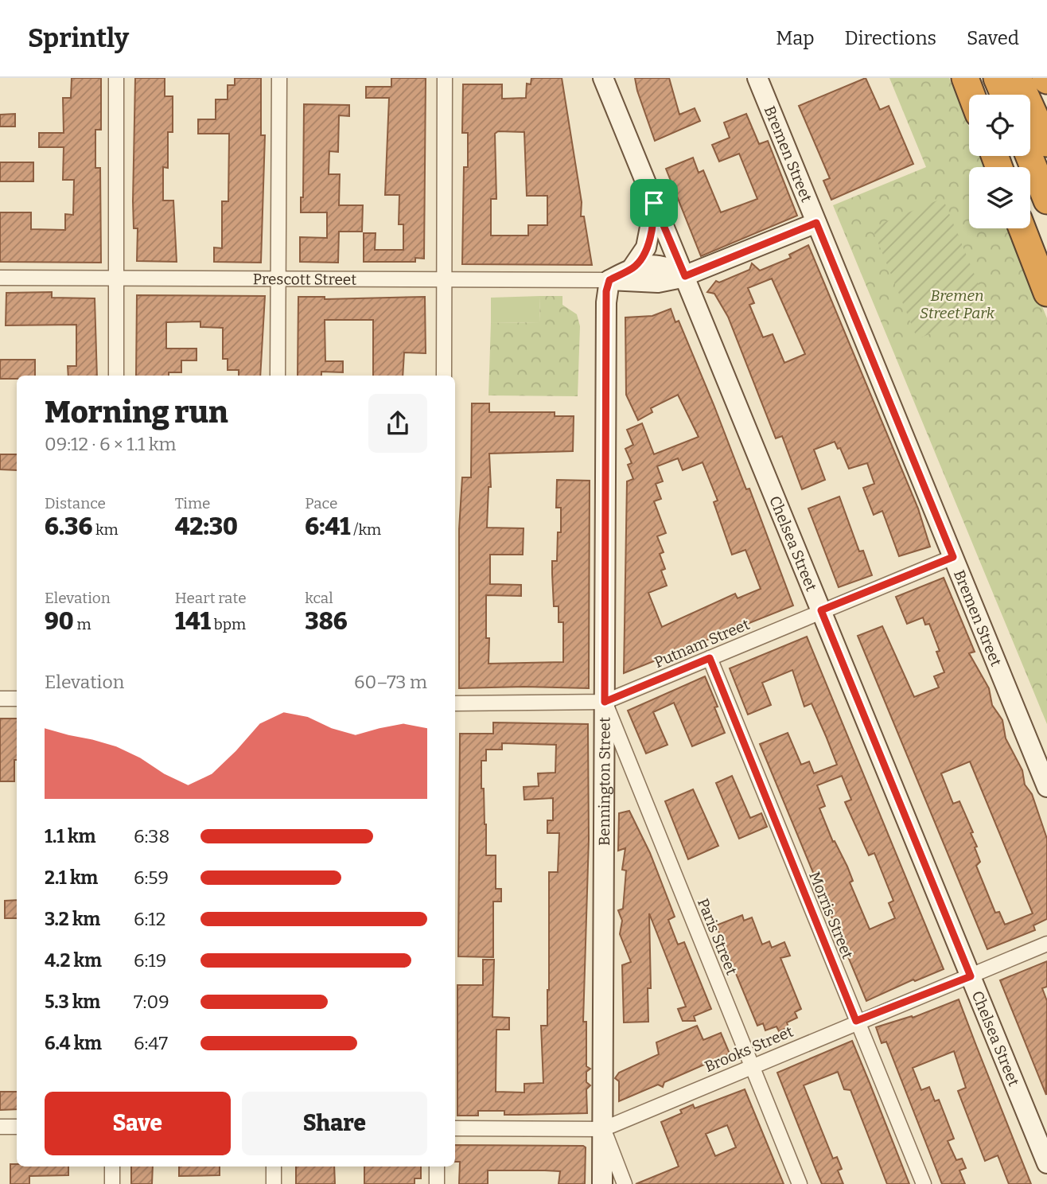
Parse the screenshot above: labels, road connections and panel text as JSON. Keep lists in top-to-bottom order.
{
  "streets": {
    "main road": [
      "Bremen Street",
      "Prescott Street",
      "Chelsea Street",
      "Bennington Street"
    ],
    "street": [
      "Putnam Street",
      "Morris Street",
      "Paris Street",
      "Brooks Street"
    ]
  },
  "crossings": [
    ["Bremen Street", "Prescott Street"],
    ["Bremen Street", "Putnam Street"],
    ["Prescott Street", "Chelsea Street"],
    ["Prescott Street", "Bennington Street"],
    ["Chelsea Street", "Putnam Street"],
    ["Chelsea Street", "Brooks Street"],
    ["Putnam Street", "Bennington Street"],
    ["Putnam Street", "Morris Street"],
    ["Putnam Street", "Paris Street"],
    ["Bennington Street", "Paris Street"],
    ["Bennington Street", "Brooks Street"],
    ["Morris Street", "Brooks Street"],
    ["Paris Street", "Brooks Street"]
  ],
  "parks": ["Bremen Street Park"],
  "page": {
    "header": "Sprintly",
    "nav": ["Map", "Directions", "Saved"],
    "heading": ["Morning run", "09:12 · 6 × 1.1 km"],
    "stats": [
      ["Distance", "6.36 km"],
      ["Time", "42:30"],
      ["Pace", "6:41 /km"],
      ["Elevation", "90 m"],
      ["Heart rate", "141 bpm"],
      ["kcal", "386"]
    ],
    "chart": ["Elevation", "60–73 m"],
    "list": [
      {
        "name": "1.1 km",
        "note": "6:38"
      },
      {
        "name": "2.1 km",
        "note": "6:59"
      },
      {
        "name": "3.2 km",
        "note": "6:12"
      },
      {
        "name": "4.2 km",
        "note": "6:19"
      },
      {
        "name": "5.3 km",
        "note": "7:09"
      },
      {
        "name": "6.4 km",
        "note": "6:47"
      }
    ],
    "buttons": ["Save", "Share"]
  }
}
